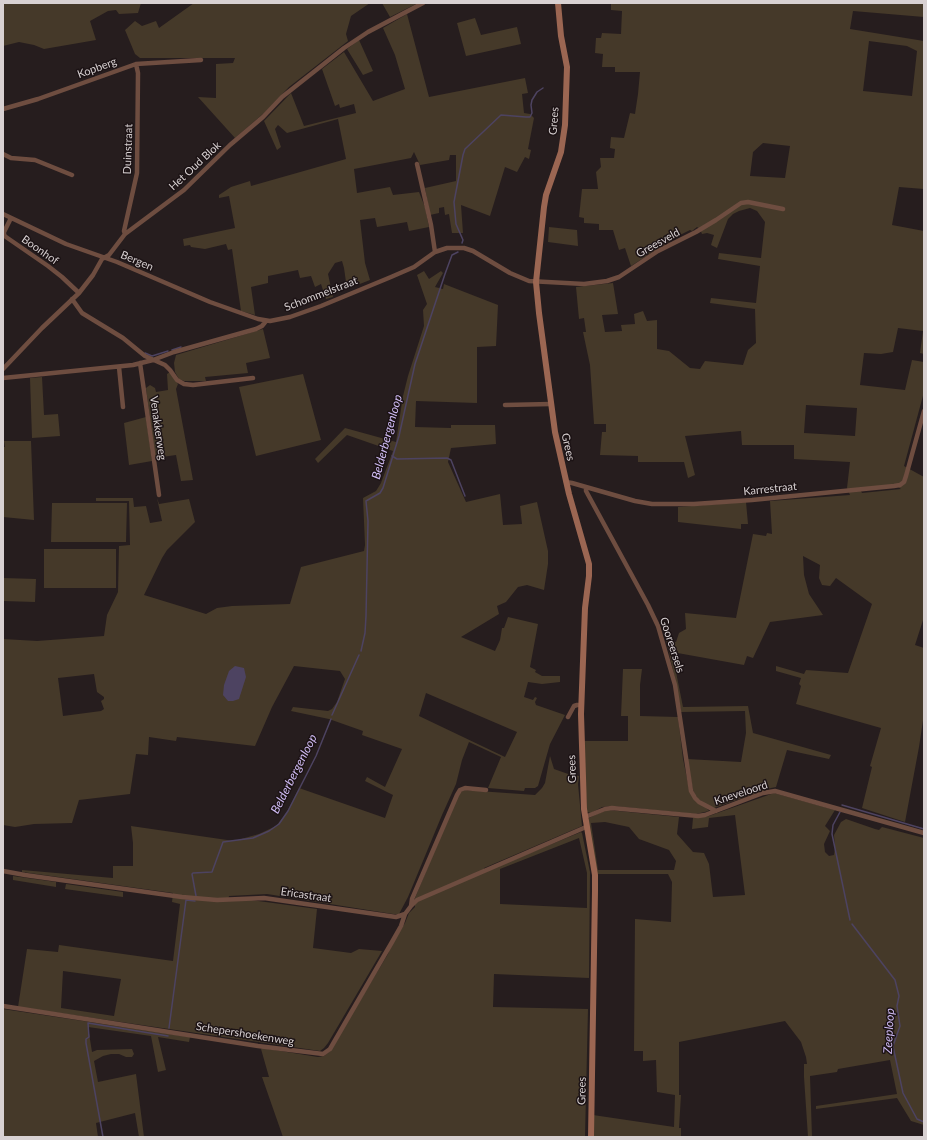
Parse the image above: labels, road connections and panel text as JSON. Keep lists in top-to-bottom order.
{
  "streets": {
    "street": [
      "Kopberg",
      "Grees",
      "Duinstraat",
      "Het Oud Blok",
      "Greesveld",
      "Boonhof",
      "Bergen",
      "Schommelstraat",
      "Venakkerweg",
      "Karrestraat",
      "Gooreersels",
      "Kneveloord",
      "Ericastraat",
      "Schepershoekenweg"
    ]
  },
  "crossings": [
    ["Kopberg", "Duinstraat"],
    ["Grees", "Greesveld"],
    ["Grees", "Schommelstraat"],
    ["Grees", "Karrestraat"],
    ["Grees", "Kneveloord"],
    ["Duinstraat", "Het Oud Blok"],
    ["Het Oud Blok", "Boonhof"],
    ["Het Oud Blok", "Bergen"],
    ["Greesveld", "Schommelstraat"],
    ["Boonhof", "Bergen"],
    ["Bergen", "Schommelstraat"],
    ["Schommelstraat", "Venakkerweg"],
    ["Karrestraat", "Gooreersels"],
    ["Gooreersels", "Kneveloord"],
    ["Ericastraat", "Schepershoekenweg"]
  ],
  "water": ["Belderbergenloop", "Zeeploop"]
}
